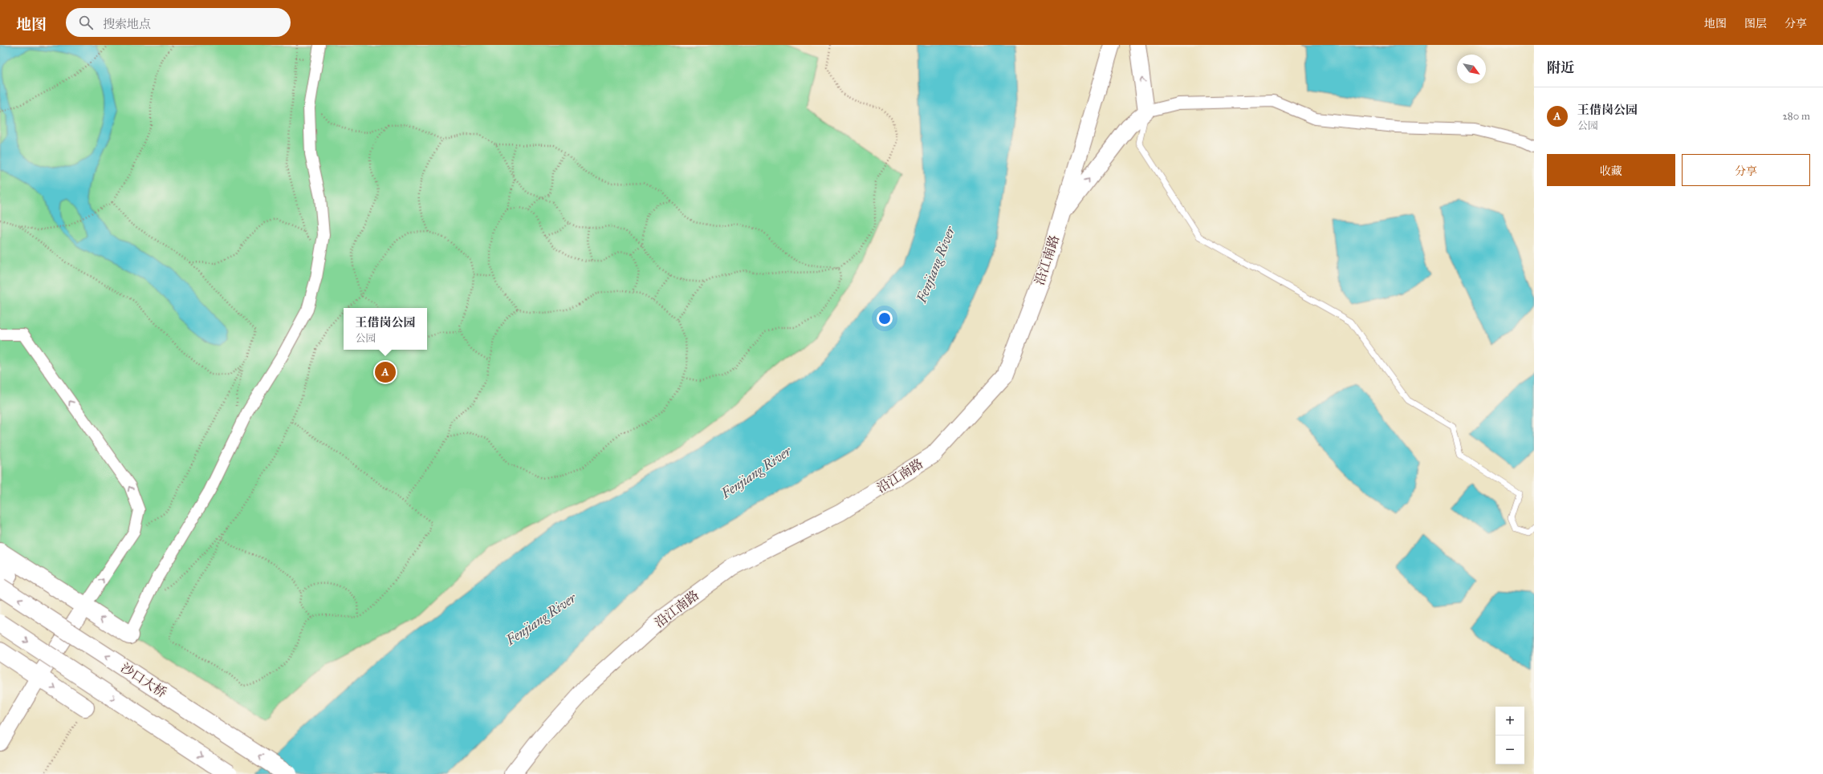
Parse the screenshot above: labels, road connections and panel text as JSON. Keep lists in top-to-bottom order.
{
  "streets": {
    "main road": ["沙口大桥"],
    "street": ["沿江南路"]
  },
  "water": ["Fenjiang River"],
  "north": "bottom right",
  "page": {
    "header": "地图",
    "search": "搜索地点",
    "nav": ["地图", "图层", "分享"],
    "heading": "附近",
    "list": [
      {
        "mark": "A",
        "name": "王借岗公园",
        "note": "公园",
        "value": "280 m"
      }
    ],
    "buttons": ["收藏", "分享"],
    "popup": ["王借岗公园", "公园"],
    "pins": "A",
    "map_buttons": ["+", "−"]
  }
}
